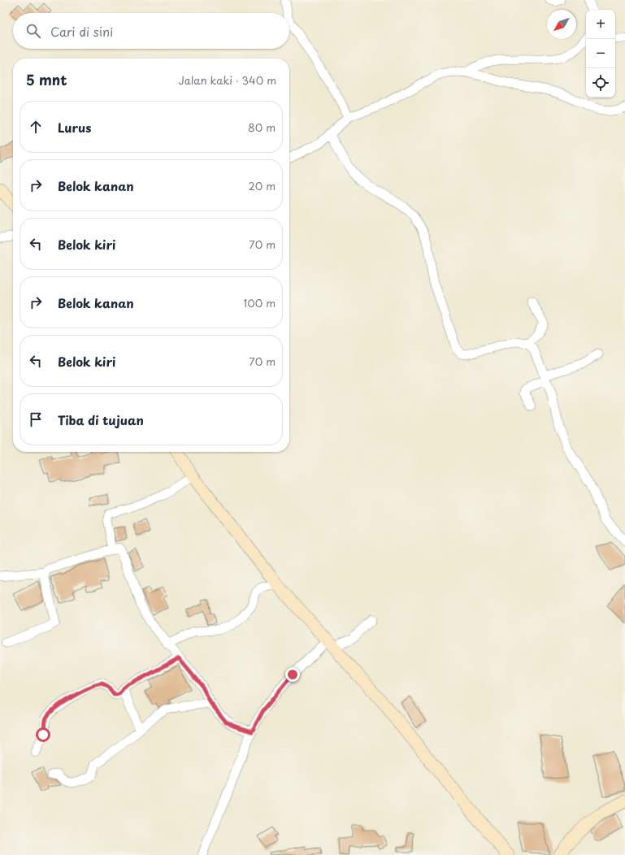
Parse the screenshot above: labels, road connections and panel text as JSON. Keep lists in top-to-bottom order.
{
  "north": "bottom left",
  "page": {
    "map_buttons": ["+", "−"],
    "search": "Cari di sini",
    "heading": ["5 mnt", "Jalan kaki · 340 m"],
    "list": [
      ["Lurus", "80 m"],
      ["Belok kanan", "20 m"],
      ["Belok kiri", "70 m"],
      ["Belok kanan", "100 m"],
      ["Belok kiri", "70 m"],
      "Tiba di tujuan"
    ]
  }
}
